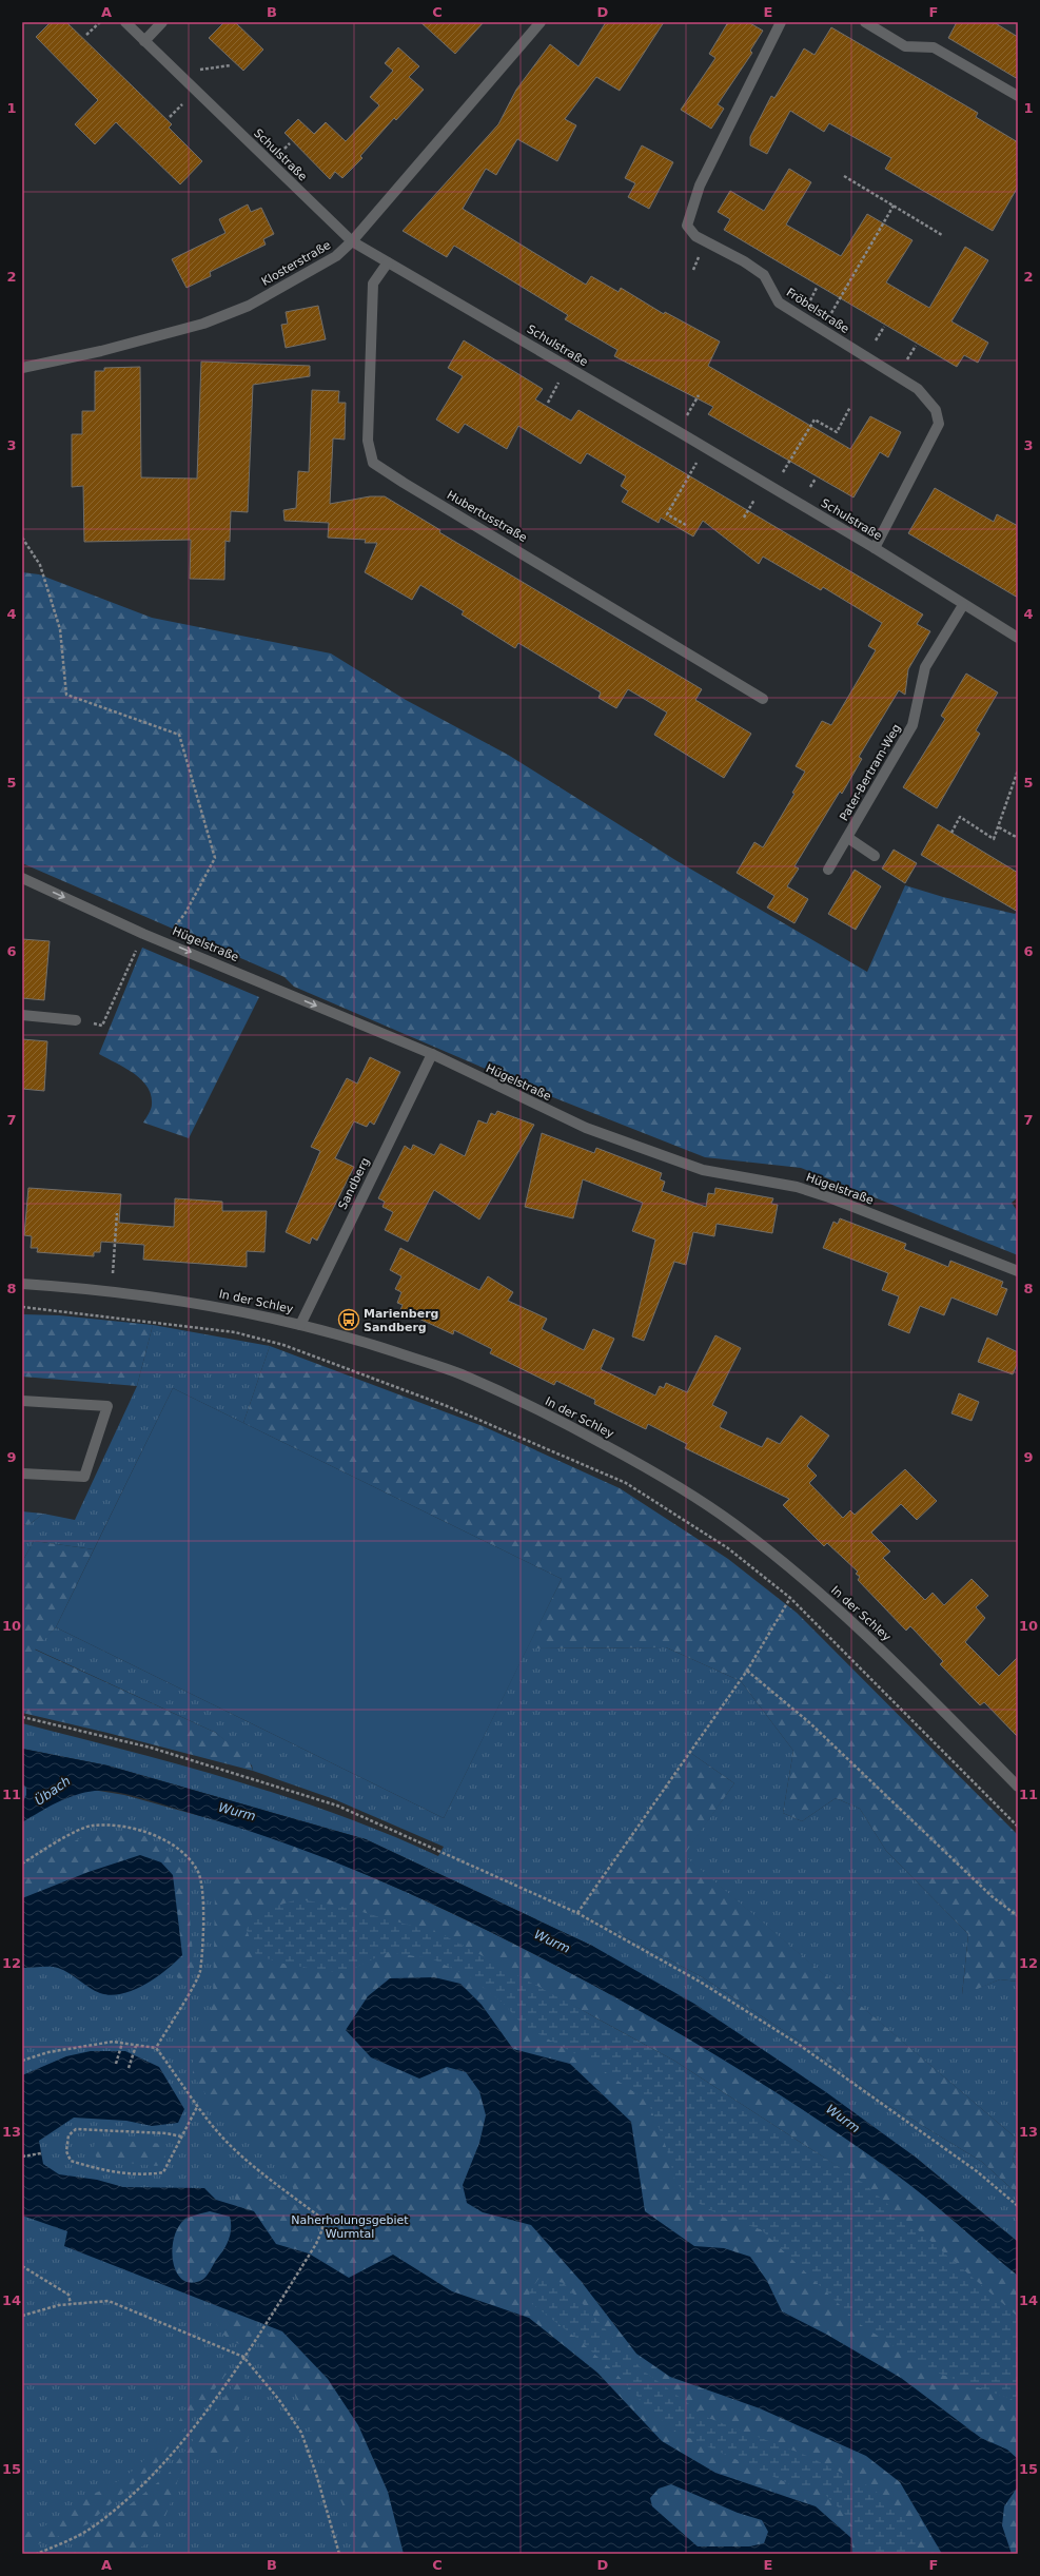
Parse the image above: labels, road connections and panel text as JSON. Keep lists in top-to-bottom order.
{
  "streets": {
    "street": [
      "Schulstraße",
      "Klosterstraße",
      "Fröbelstraße",
      "Hubertusstraße",
      "Pater-Bertram-Weg",
      "Hügelstraße",
      "Sandberg",
      "In der Schley"
    ]
  },
  "crossings": [
    ["Schulstraße", "Klosterstraße"],
    ["Schulstraße", "Fröbelstraße"],
    ["Schulstraße", "Hubertusstraße"],
    ["Schulstraße", "Pater-Bertram-Weg"],
    ["Hügelstraße", "Sandberg"],
    ["Sandberg", "In der Schley"]
  ],
  "one_way": ["Hügelstraße"],
  "water": ["Übach", "Wurm"],
  "parks": ["Naherholungsgebiet Wurmtal"],
  "places": {
    "bus stop": ["Marienberg Sandberg"]
  },
  "grid": {
    "columns": [
      "A",
      "B",
      "C",
      "D",
      "E",
      "F"
    ],
    "rows": [
      "1",
      "2",
      "3",
      "4",
      "5",
      "6",
      "7",
      "8",
      "9",
      "10",
      "11",
      "12",
      "13",
      "14",
      "15"
    ]
  }
}
